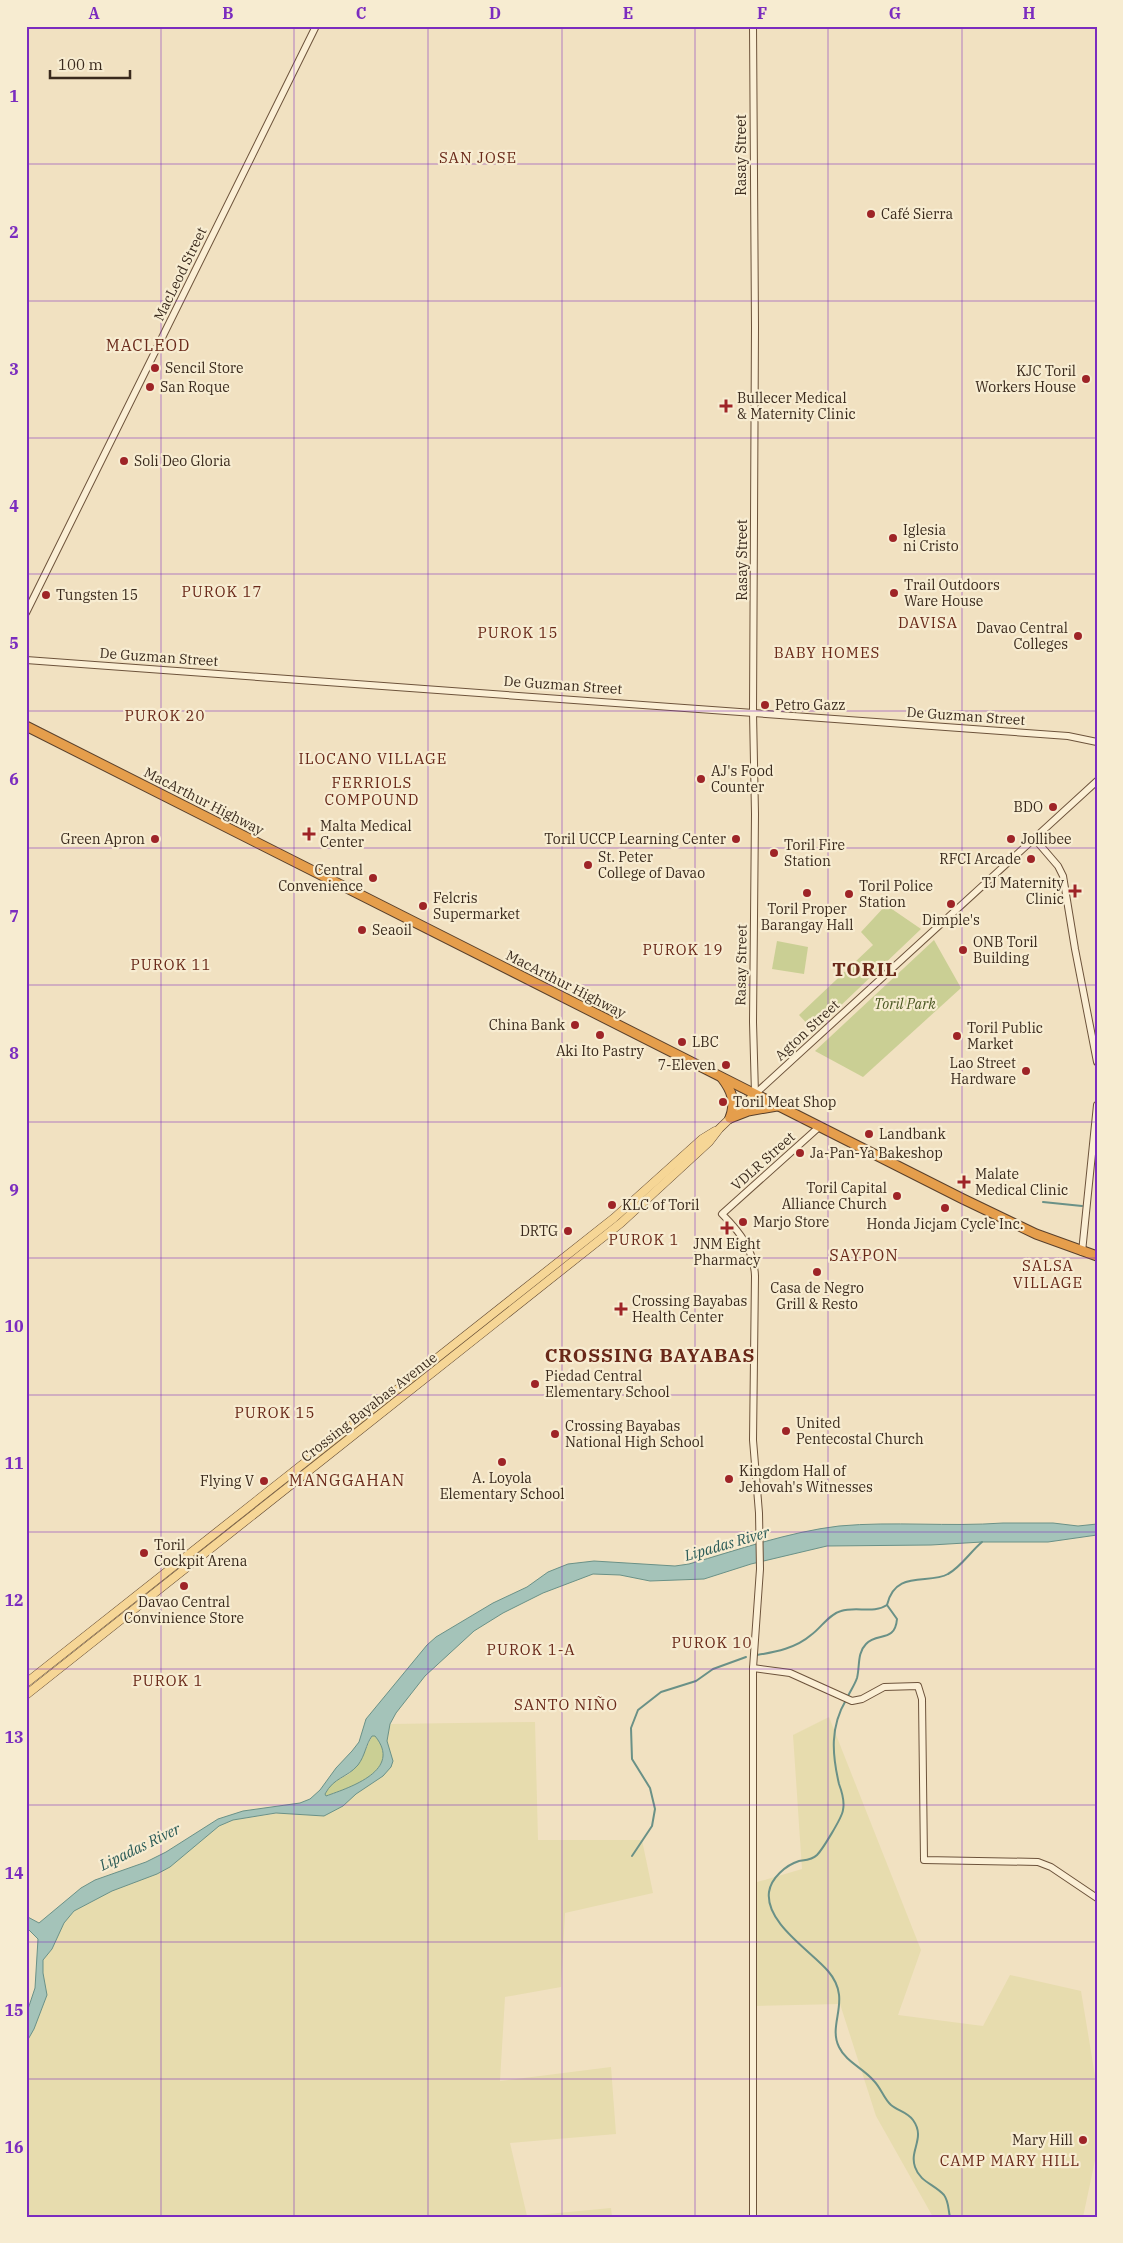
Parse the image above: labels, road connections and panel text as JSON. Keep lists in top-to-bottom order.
{
  "streets": {
    "highway": ["MacArthur Highway"],
    "main road": ["Crossing Bayabas Avenue"],
    "street": [
      "Rasay Street",
      "MacLeod Street",
      "De Guzman Street",
      "Agton Street",
      "VDLR Street"
    ]
  },
  "crossings": [
    ["Rasay Street", "De Guzman Street"],
    ["Rasay Street", "MacArthur Highway"],
    ["Rasay Street", "Agton Street"],
    ["Rasay Street", "Crossing Bayabas Avenue"],
    ["MacArthur Highway", "Agton Street"],
    ["MacArthur Highway", "VDLR Street"],
    ["MacArthur Highway", "Crossing Bayabas Avenue"],
    ["Agton Street", "Crossing Bayabas Avenue"]
  ],
  "districts": [
    "SAN JOSE",
    "MACLEOD",
    "PUROK 17",
    "DAVISA",
    "PUROK 15",
    "BABY HOMES",
    "PUROK 20",
    "ILOCANO VILLAGE",
    "FERRIOLS COMPOUND",
    "PUROK 19",
    "PUROK 11",
    "TORIL",
    "PUROK 1",
    "SAYPON",
    "SALSA VILLAGE",
    "CROSSING BAYABAS",
    "PUROK 15",
    "MANGGAHAN",
    "PUROK 10",
    "PUROK 1-A",
    "PUROK 1",
    "SANTO NIÑO",
    "CAMP MARY HILL"
  ],
  "water": ["Lipadas River"],
  "parks": ["Toril Park"],
  "places": {
    "other": [
      "Café Sierra",
      "Sencil Store",
      "KJC Toril Workers House",
      "San Roque",
      "Soli Deo Gloria",
      "Iglesia ni Cristo",
      "Trail Outdoors Ware House",
      "Tungsten 15",
      "Davao Central Colleges",
      "Petro Gazz",
      "AJ's Food Counter",
      "BDO",
      "Green Apron",
      "Toril UCCP Learning Center",
      "Jollibee",
      "Toril Fire Station",
      "RFCI Arcade",
      "St. Peter College of Davao",
      "Central Convenience",
      "Toril Proper Barangay Hall",
      "Toril Police Station",
      "Dimple's",
      "Felcris Supermarket",
      "Seaoil",
      "ONB Toril Building",
      "China Bank",
      "Aki Ito Pastry",
      "Toril Public Market",
      "LBC",
      "7-Eleven",
      "Lao Street Hardware",
      "Toril Meat Shop",
      "Landbank",
      "Ja-Pan-Ya Bakeshop",
      "Toril Capital Alliance Church",
      "KLC of Toril",
      "Honda Jicjam Cycle Inc.",
      "Marjo Store",
      "DRTG",
      "Casa de Negro Grill & Resto",
      "Piedad Central Elementary School",
      "United Pentecostal Church",
      "Crossing Bayabas National High School",
      "A. Loyola Elementary School",
      "Kingdom Hall of Jehovah's Witnesses",
      "Flying V",
      "Toril Cockpit Arena",
      "Davao Central Convinience Store",
      "Mary Hill"
    ],
    "health": [
      "Bullecer Medical & Maternity Clinic",
      "Malta Medical Center",
      "TJ Maternity Clinic",
      "Malate Medical Clinic",
      "JNM Eight Pharmacy",
      "Crossing Bayabas Health Center"
    ]
  },
  "scale_bar": "100 m",
  "grid": {
    "columns": [
      "A",
      "B",
      "C",
      "D",
      "E",
      "F",
      "G",
      "H"
    ],
    "rows": [
      "1",
      "2",
      "3",
      "4",
      "5",
      "6",
      "7",
      "8",
      "9",
      "10",
      "11",
      "12",
      "13",
      "14",
      "15",
      "16"
    ]
  }
}
